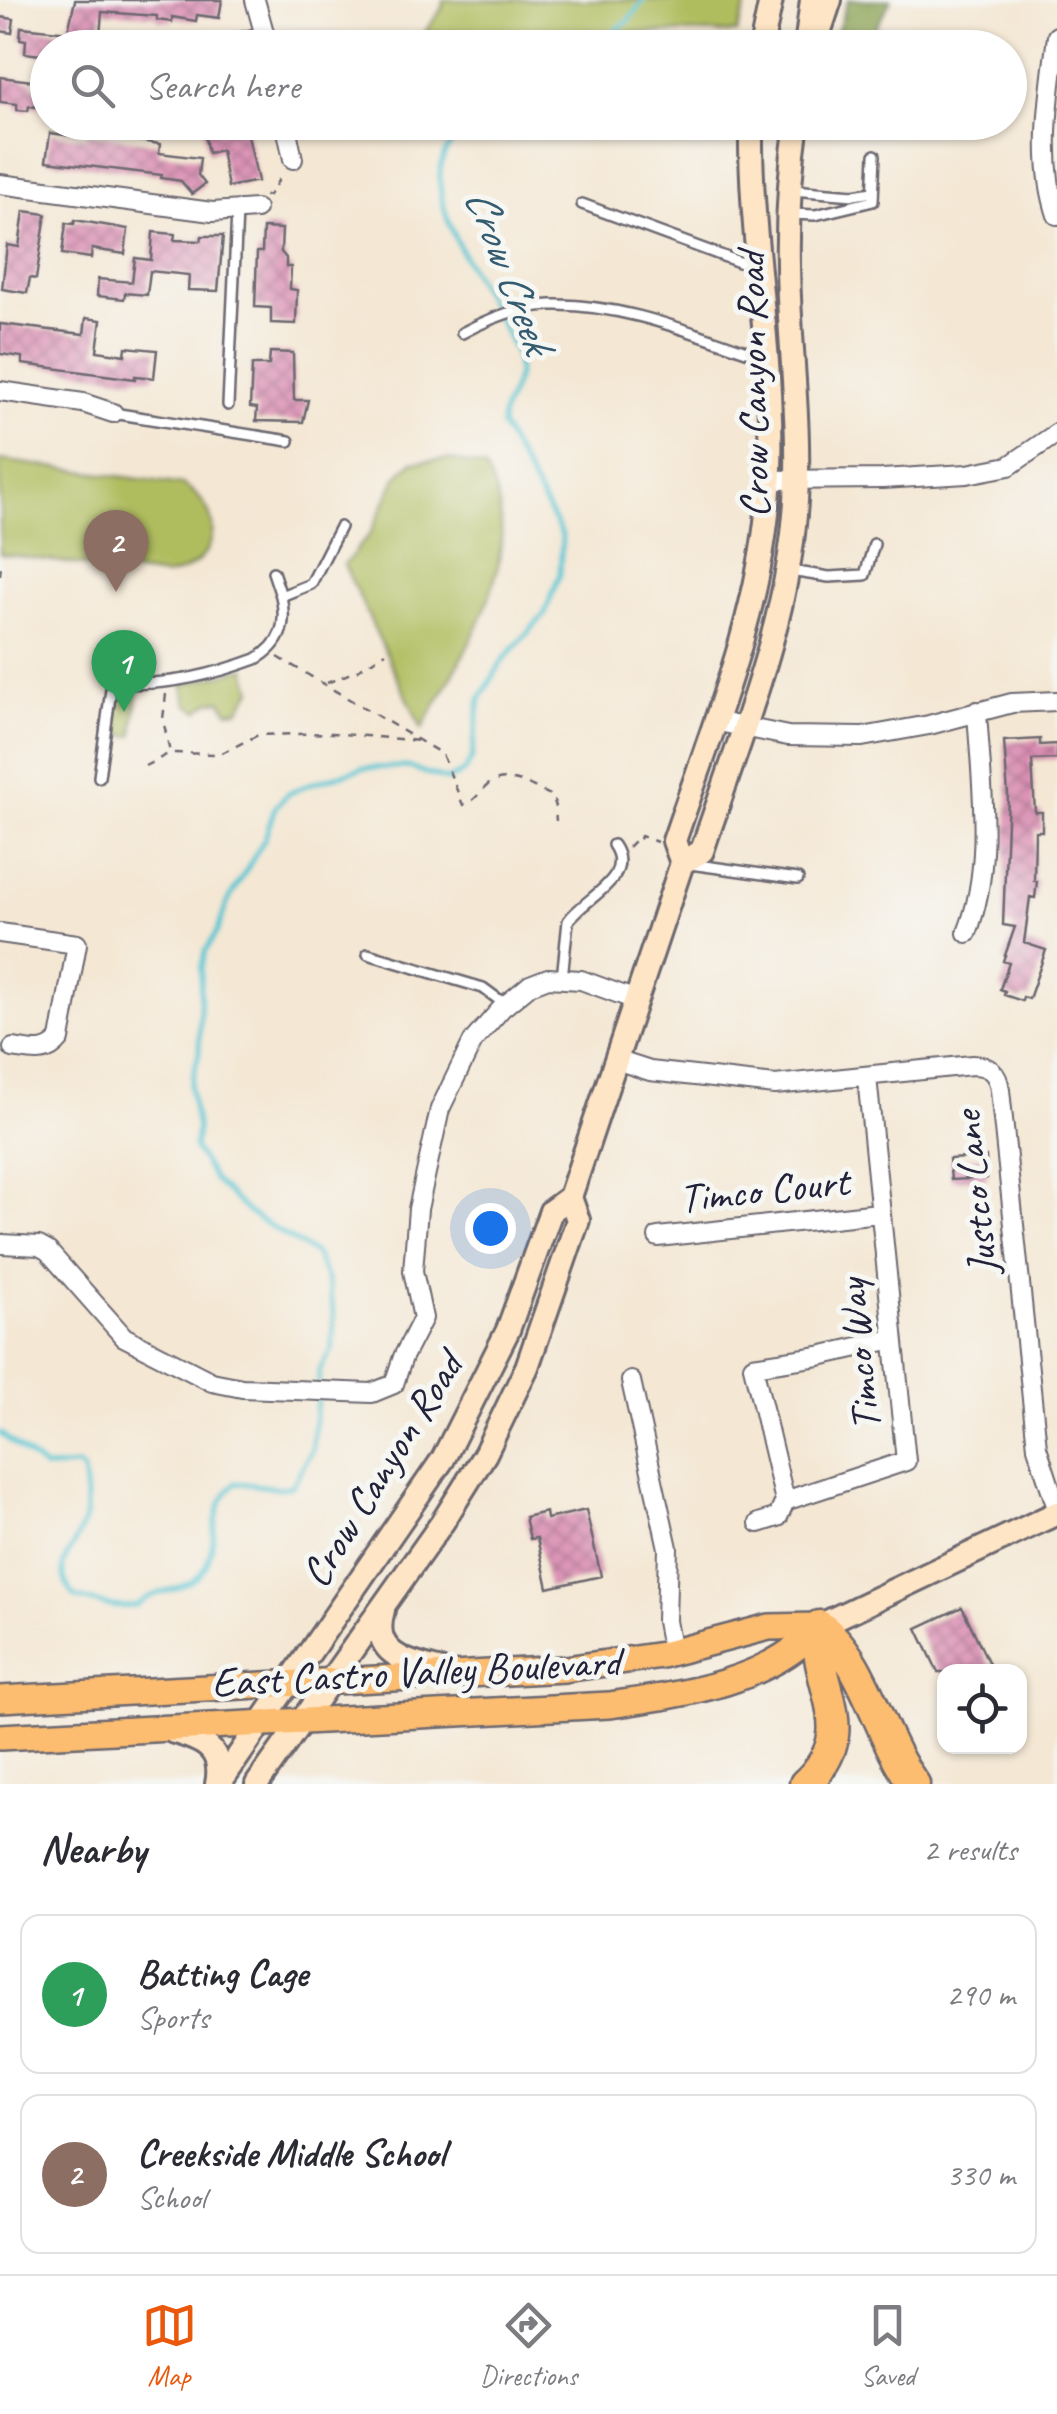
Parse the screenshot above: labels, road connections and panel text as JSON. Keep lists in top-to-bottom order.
{
  "streets": {
    "main road": ["Crow Canyon Road", "East Castro Valley Boulevard"],
    "street": ["Timco Court", "Justco Lane", "Timco Way"]
  },
  "crossings": [
    ["Crow Canyon Road", "Justco Lane"],
    ["Crow Canyon Road", "East Castro Valley Boulevard"],
    ["Timco Court", "Timco Way"],
    ["Justco Lane", "Timco Way"],
    ["Justco Lane", "East Castro Valley Boulevard"]
  ],
  "water": ["Crow Creek"],
  "page": {
    "search": "Search here",
    "pins": ["2", "1"],
    "heading": ["Nearby", "2 results"],
    "list": [
      {
        "mark": "1",
        "name": "Batting Cage",
        "note": "Sports",
        "value": "290 m"
      },
      {
        "mark": "2",
        "name": "Creekside Middle School",
        "note": "School",
        "value": "330 m"
      }
    ],
    "nav": ["Map", "Directions", "Saved"]
  }
}
